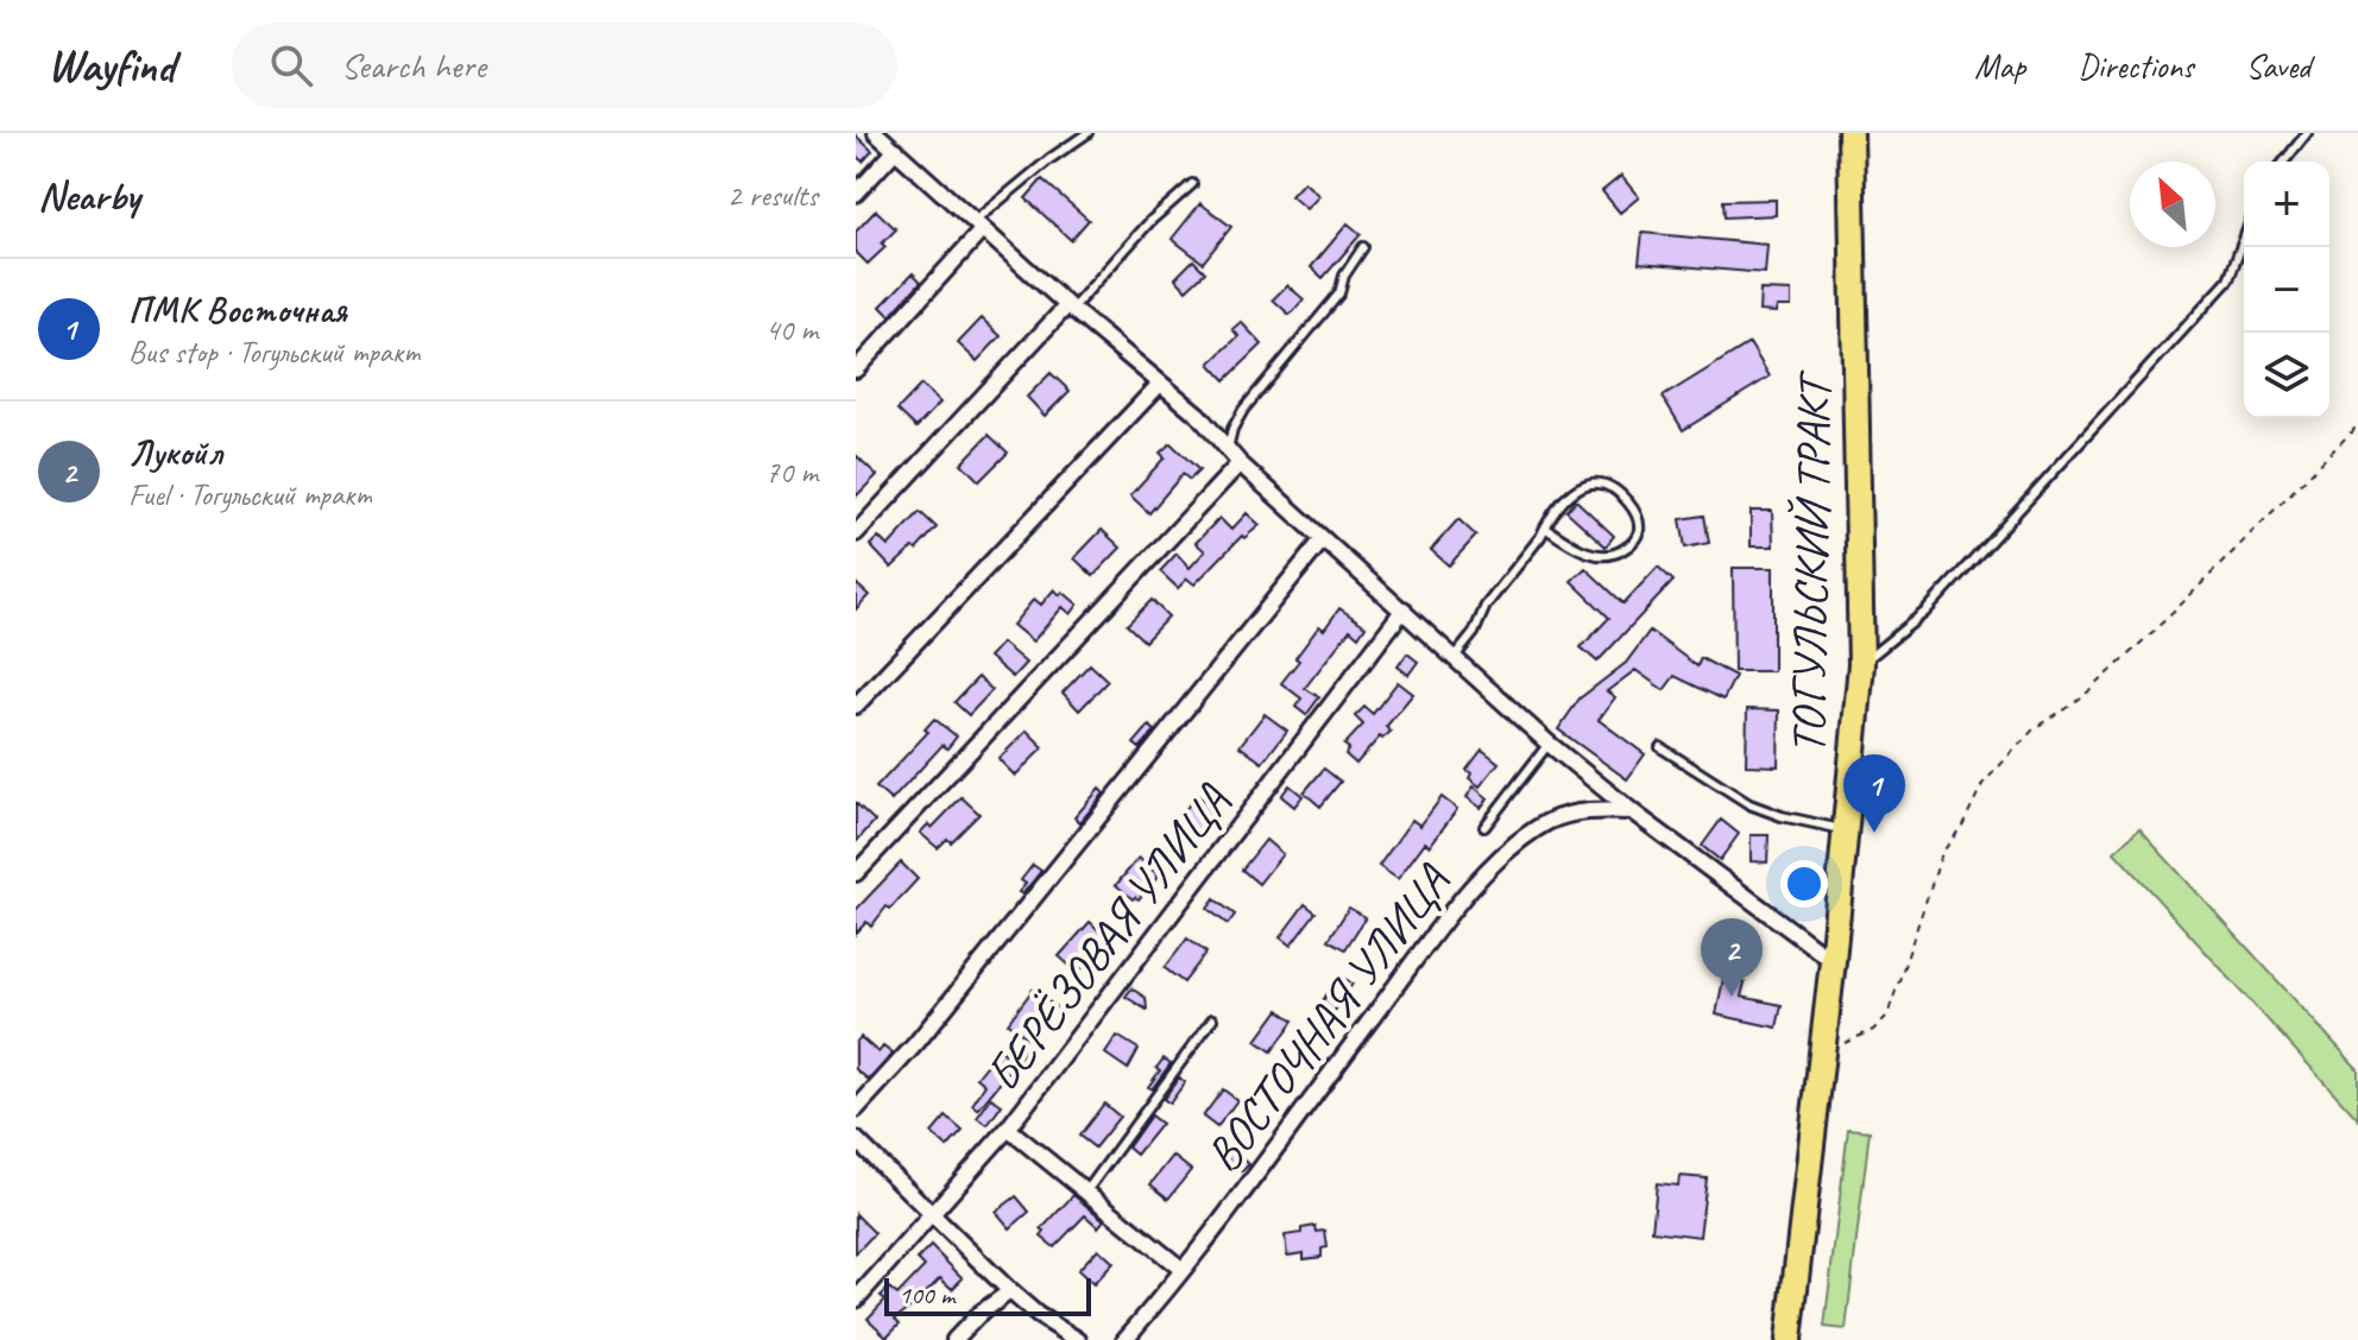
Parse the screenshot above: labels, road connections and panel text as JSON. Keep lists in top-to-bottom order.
{
  "streets": {
    "main road": ["ТОГУЛЬСКИЙ ТРАКТ"],
    "street": ["БЕРЁЗОВАЯ УЛИЦА", "ВОСТОЧНАЯ УЛИЦА"]
  },
  "scale_bar": "100 m",
  "north": "top left",
  "page": {
    "header": "Wayfind",
    "search": "Search here",
    "nav": ["Map", "Directions", "Saved"],
    "heading": ["Nearby", "2 results"],
    "map_buttons": ["+", "−"],
    "list": [
      {
        "mark": "1",
        "name": "ПМК Восточная",
        "note": "Bus stop · Тогульский тракт",
        "value": "40 m"
      },
      {
        "mark": "2",
        "name": "Лукойл",
        "note": "Fuel · Тогульский тракт",
        "value": "70 m"
      }
    ],
    "pins": ["1", "2"],
    "scale": "100 m"
  }
}
